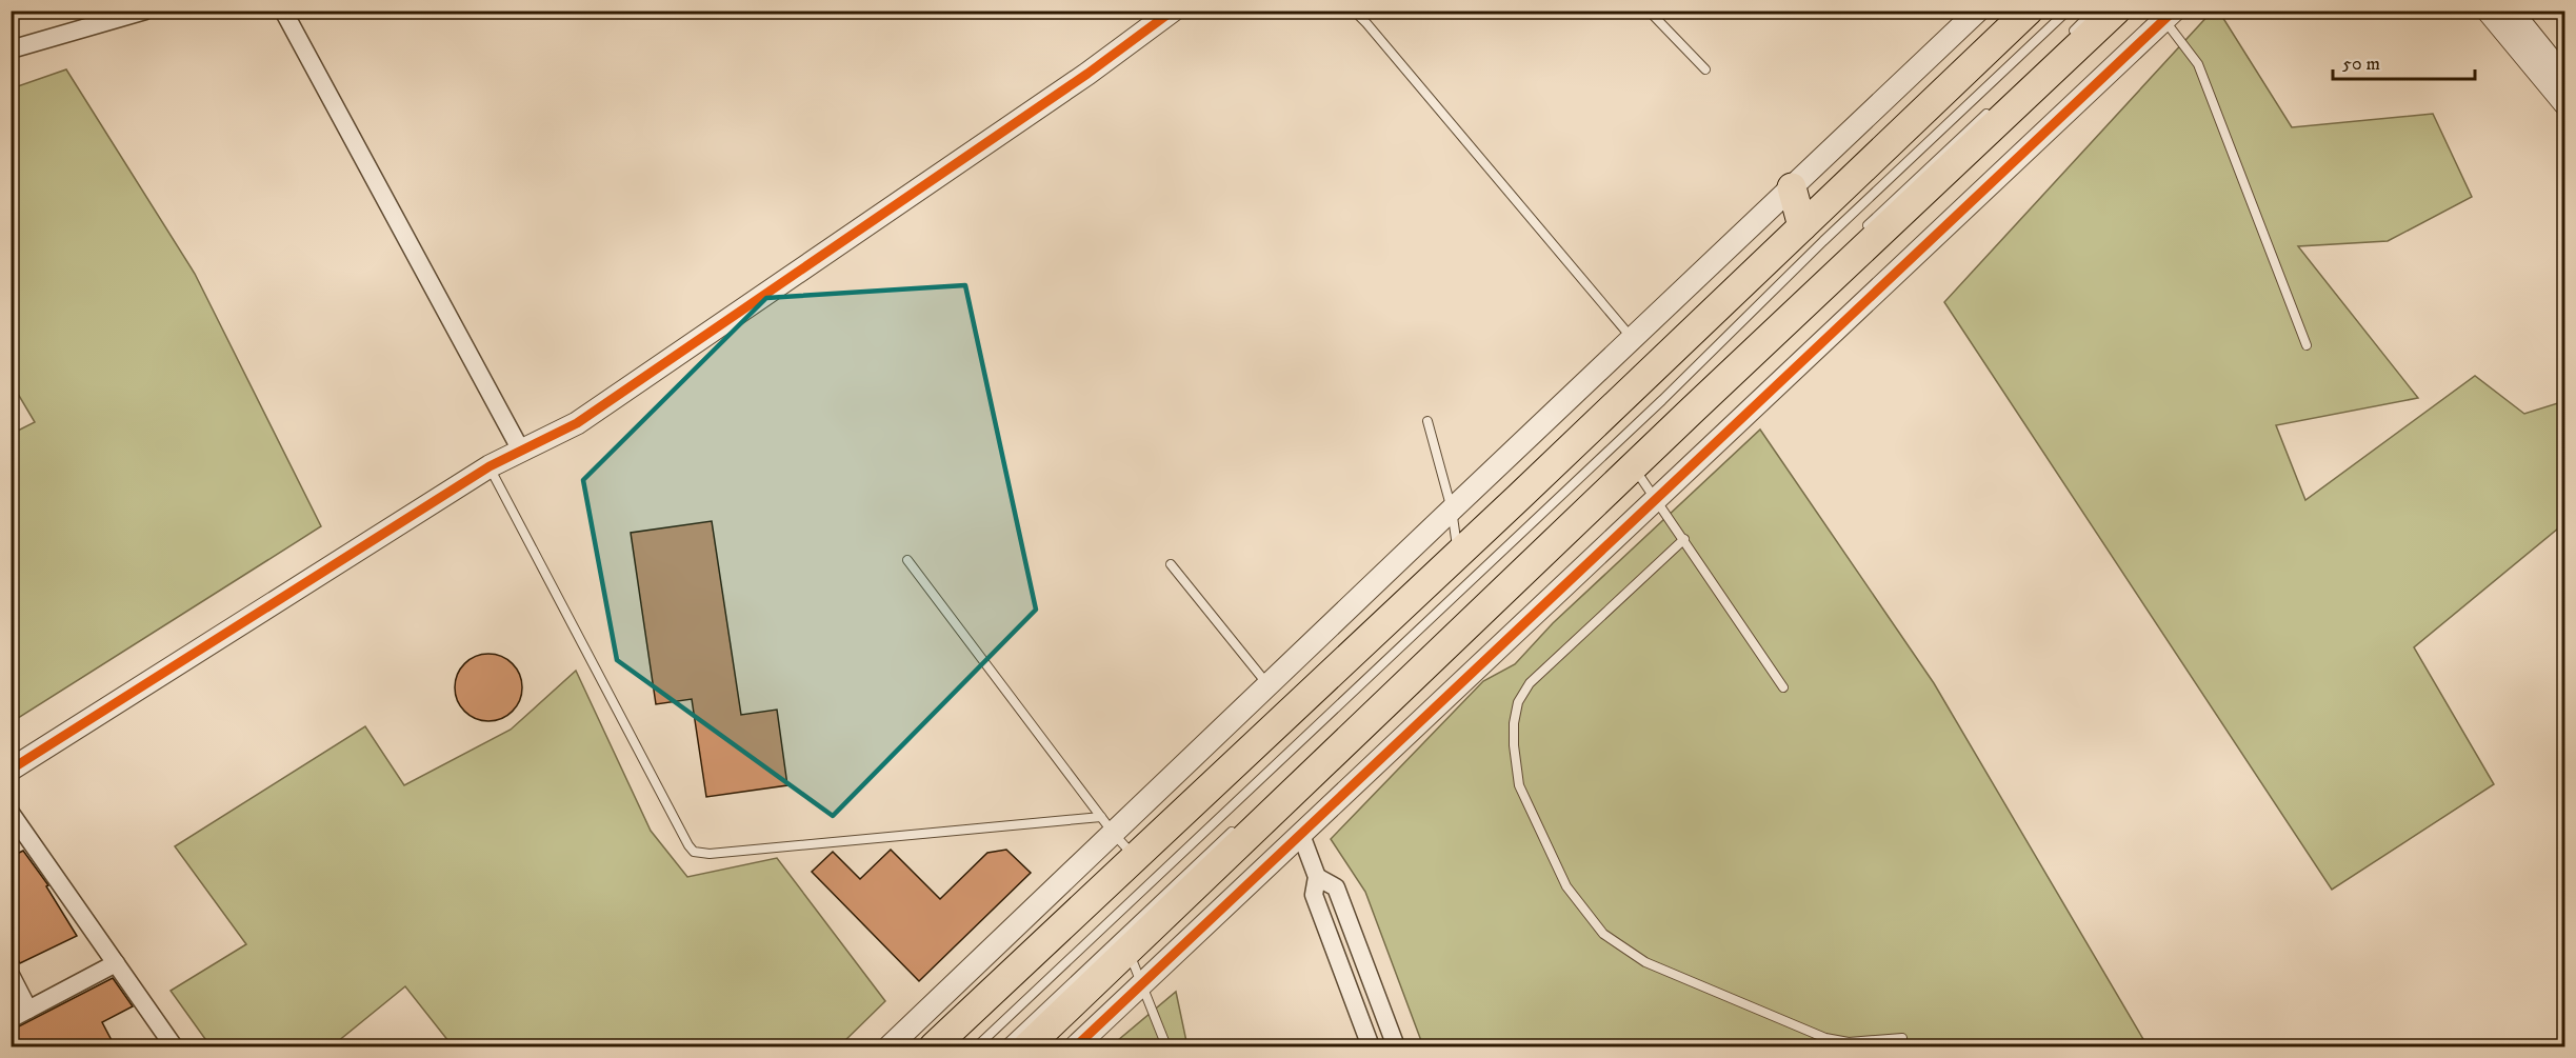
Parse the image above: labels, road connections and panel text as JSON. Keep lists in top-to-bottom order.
{
  "scale_bar": "50 m"
}
